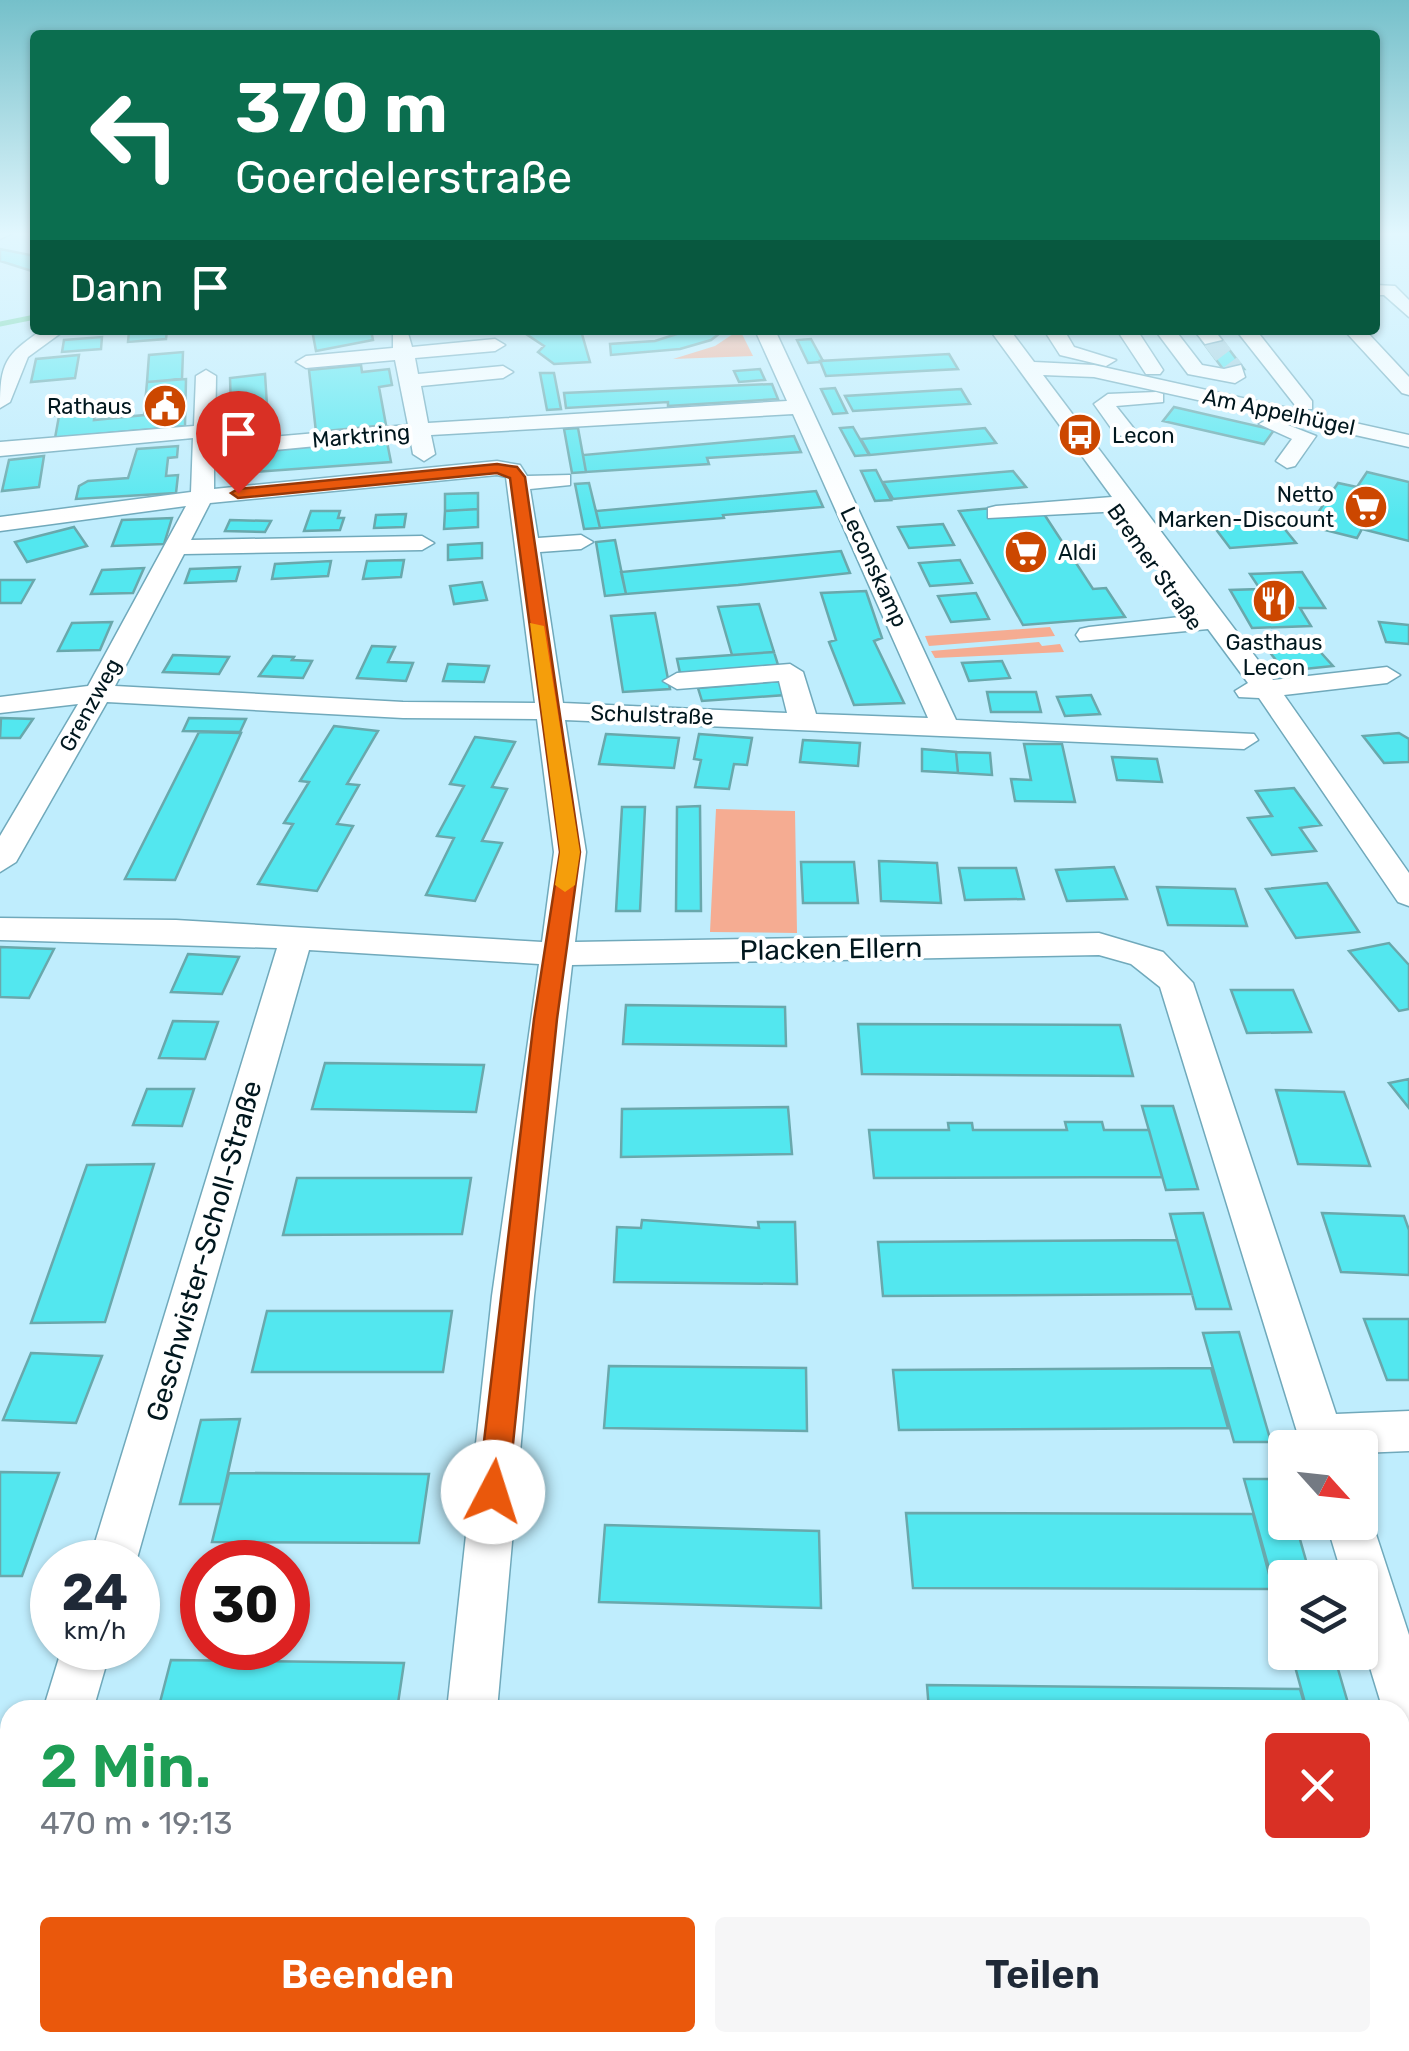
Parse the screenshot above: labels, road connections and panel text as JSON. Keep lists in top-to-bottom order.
{
  "streets": {
    "street": [
      "Am Appelhügel",
      "Marktring",
      "Leconskamp",
      "Bremer Straße",
      "Grenzweg",
      "Schulstraße",
      "Placken Ellern",
      "Geschwister-Scholl-Straße"
    ]
  },
  "crossings": [
    ["Am Appelhügel", "Bremer Straße"],
    ["Marktring", "Leconskamp"],
    ["Leconskamp", "Schulstraße"],
    ["Grenzweg", "Schulstraße"],
    ["Placken Ellern", "Geschwister-Scholl-Straße"]
  ],
  "places": {
    "public building": ["Rathaus"],
    "bus stop": ["Lecon"],
    "supermarket": ["Netto Marken-Discount", "Aldi"],
    "restaurant": ["Gasthaus Lecon"]
  },
  "north": "bottom right",
  "page": {
    "turn": ["370 m", "Goerdelerstraße"],
    "then": "Dann",
    "speed": "24 km/h",
    "limit": "30",
    "heading": ["2 Min.", "470 m · 19:13"],
    "buttons": ["Beenden", "Teilen"]
  }
}
